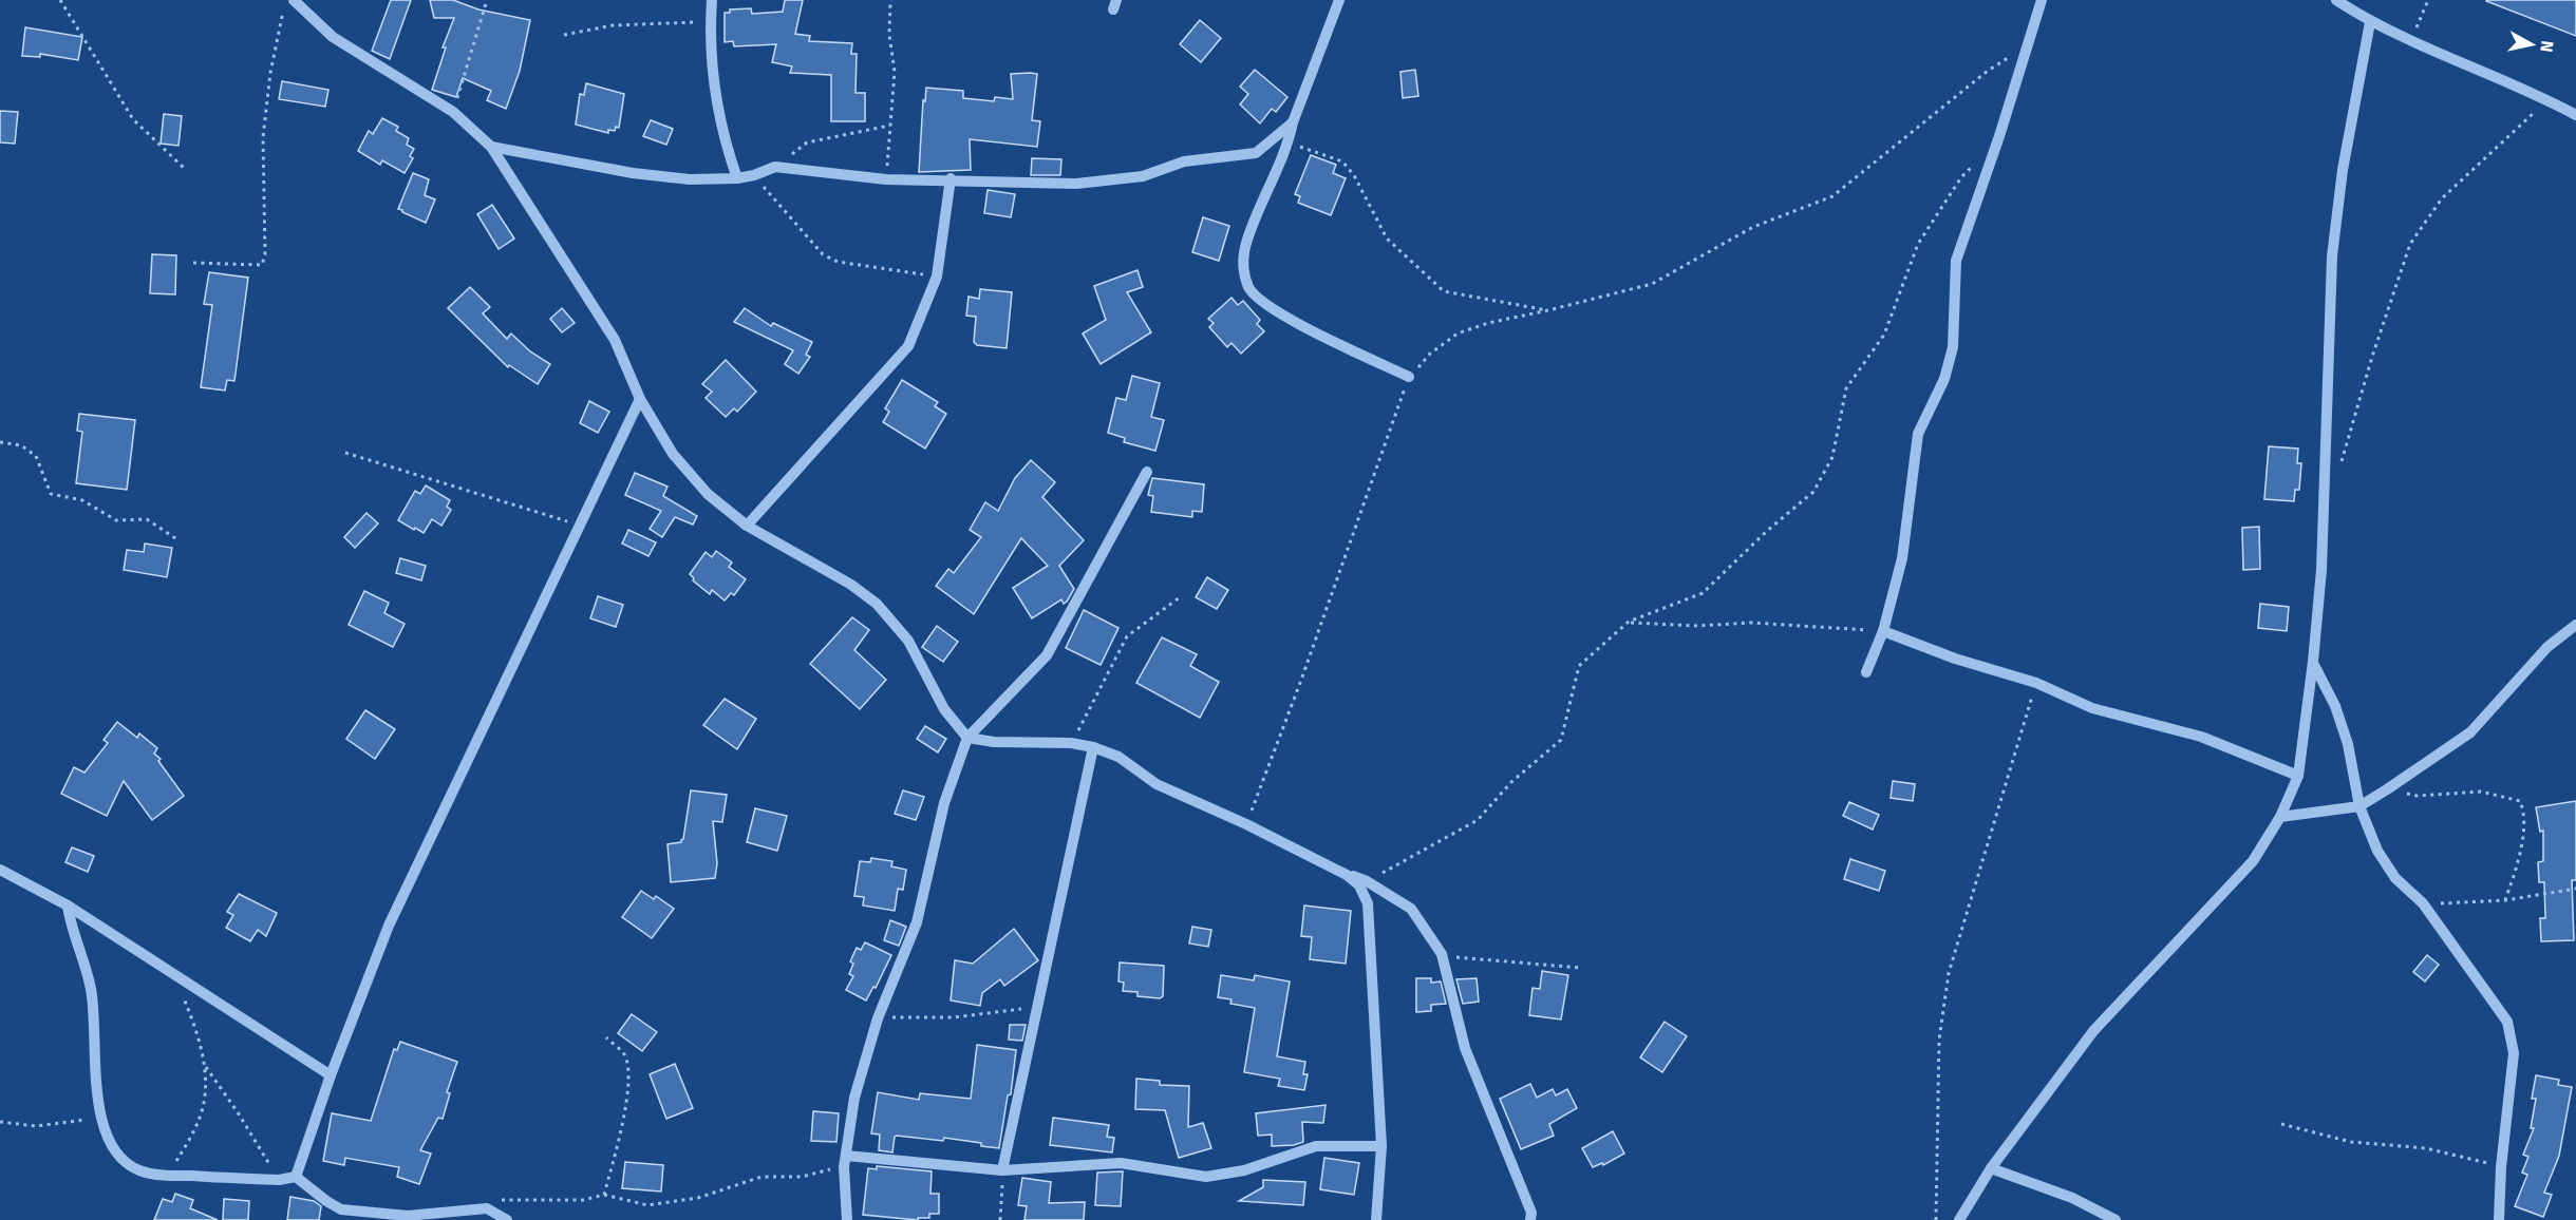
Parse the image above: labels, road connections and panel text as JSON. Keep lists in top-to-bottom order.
{
  "north": "right"
}
